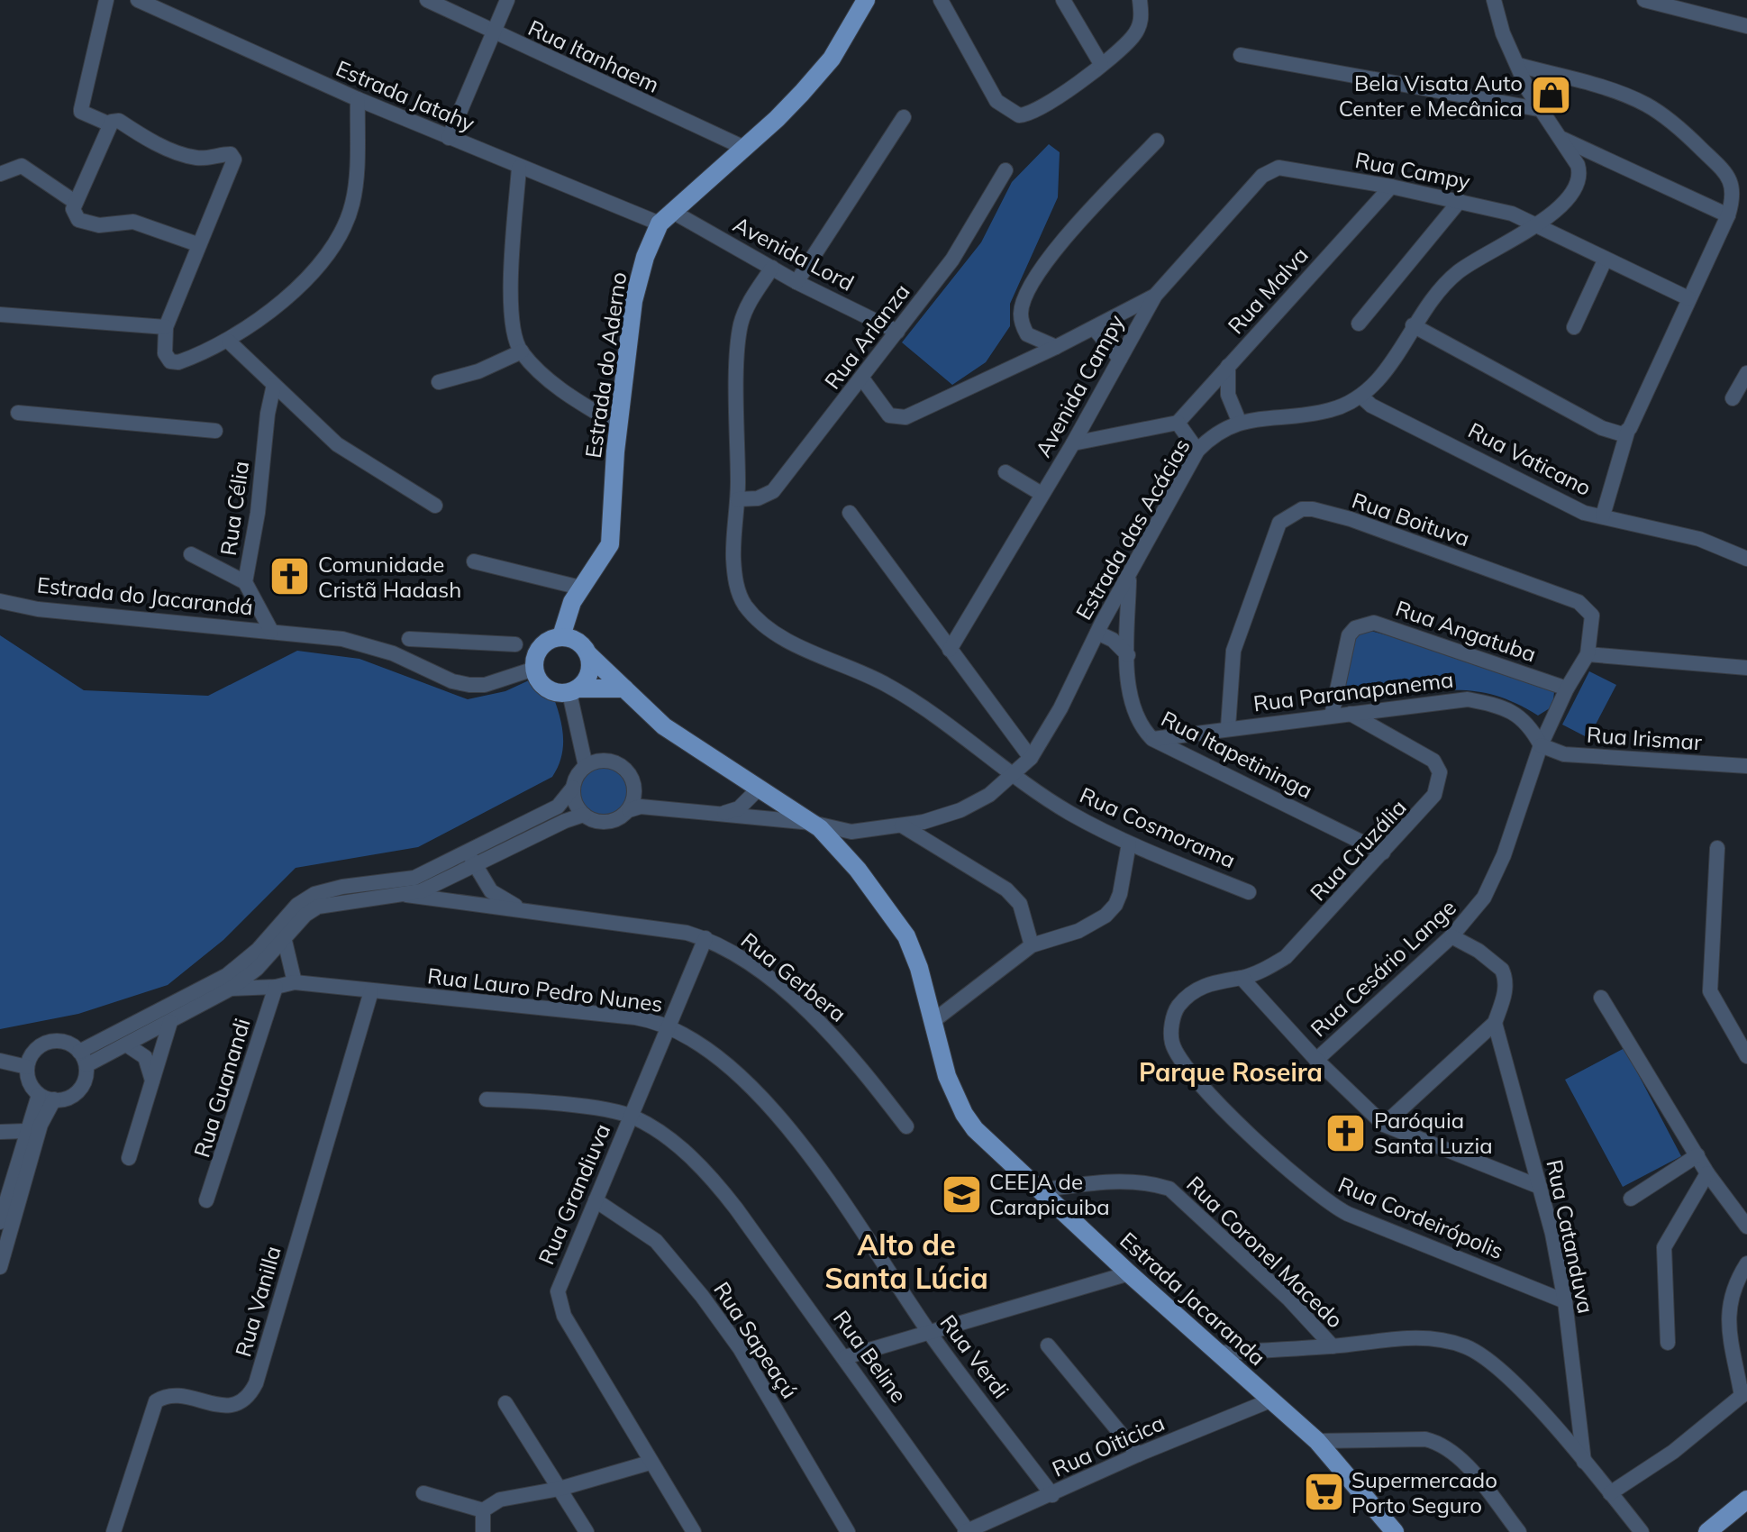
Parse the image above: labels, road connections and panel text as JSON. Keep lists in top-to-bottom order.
{
  "streets": {
    "main road": ["Estrada do Aderno", "Estrada Jacaranda"],
    "street": [
      "Rua Itanhaem",
      "Estrada Jatahy",
      "Rua Campy",
      "Avenida Lord",
      "Rua Malva",
      "Rua Arlanza",
      "Avenida Campy",
      "Rua Vaticano",
      "Rua Célia",
      "Rua Boituva",
      "Estrada das Acácias",
      "Estrada do Jacarandá",
      "Rua Angatuba",
      "Rua Paranapanema",
      "Rua Irismar",
      "Rua Itapetininga",
      "Rua Cosmorama",
      "Rua Cruzália",
      "Rua Cesário Lange",
      "Rua Gerbera",
      "Rua Lauro Pedro Nunes",
      "Rua Guanandi",
      "Rua Grandiuva",
      "Rua Cordeirópolis",
      "Rua Catanduva",
      "Rua Coronel Macedo",
      "Rua Vanilla",
      "Rua Sapeaçú",
      "Rua Beline",
      "Rua Verdi",
      "Rua Oiticica"
    ]
  },
  "crossings": [
    ["Rua Itanhaem", "Estrada do Aderno"],
    ["Estrada Jatahy", "Avenida Lord"],
    ["Estrada Jatahy", "Estrada do Aderno"],
    ["Rua Campy", "Rua Malva"],
    ["Rua Campy", "Avenida Campy"],
    ["Rua Campy", "Estrada das Acácias"],
    ["Avenida Lord", "Rua Arlanza"],
    ["Avenida Lord", "Estrada do Aderno"],
    ["Avenida Lord", "Rua Cosmorama"],
    ["Rua Arlanza", "Rua Cosmorama"],
    ["Estrada do Aderno", "Estrada do Jacarandá"],
    ["Rua Vaticano", "Estrada das Acácias"],
    ["Rua Célia", "Estrada do Jacarandá"],
    ["Rua Boituva", "Rua Angatuba"],
    ["Rua Boituva", "Rua Paranapanema"],
    ["Rua Boituva", "Rua Irismar"],
    ["Rua Boituva", "Rua Cesário Lange"],
    ["Estrada das Acácias", "Rua Itapetininga"],
    ["Estrada das Acácias", "Rua Cosmorama"],
    ["Rua Angatuba", "Rua Paranapanema"],
    ["Rua Paranapanema", "Rua Irismar"],
    ["Rua Paranapanema", "Rua Itapetininga"],
    ["Rua Paranapanema", "Rua Cruzália"],
    ["Rua Paranapanema", "Rua Cesário Lange"],
    ["Rua Irismar", "Rua Cesário Lange"],
    ["Rua Itapetininga", "Rua Cruzália"],
    ["Rua Cruzália", "Rua Cordeirópolis"],
    ["Rua Gerbera", "Rua Grandiuva"],
    ["Rua Lauro Pedro Nunes", "Rua Guanandi"],
    ["Rua Lauro Pedro Nunes", "Rua Grandiuva"],
    ["Rua Lauro Pedro Nunes", "Rua Vanilla"],
    ["Rua Lauro Pedro Nunes", "Rua Verdi"],
    ["Rua Grandiuva", "Rua Sapeaçú"],
    ["Rua Grandiuva", "Rua Beline"],
    ["Rua Cordeirópolis", "Rua Catanduva"],
    ["Rua Coronel Macedo", "Estrada Jacaranda"],
    ["Estrada Jacaranda", "Rua Oiticica"],
    ["Rua Beline", "Rua Oiticica"],
    ["Rua Verdi", "Rua Oiticica"]
  ],
  "districts": ["Parque Roseira", "Alto de Santa Lúcia"],
  "places": {
    "shop": ["Bela Visata Auto Center e Mecânica"],
    "church": ["Comunidade Cristã Hadash", "Paróquia Santa Luzia"],
    "school or university": ["CEEJA de Carapicuiba"],
    "supermarket": ["Supermercado Porto Seguro"]
  }
}
